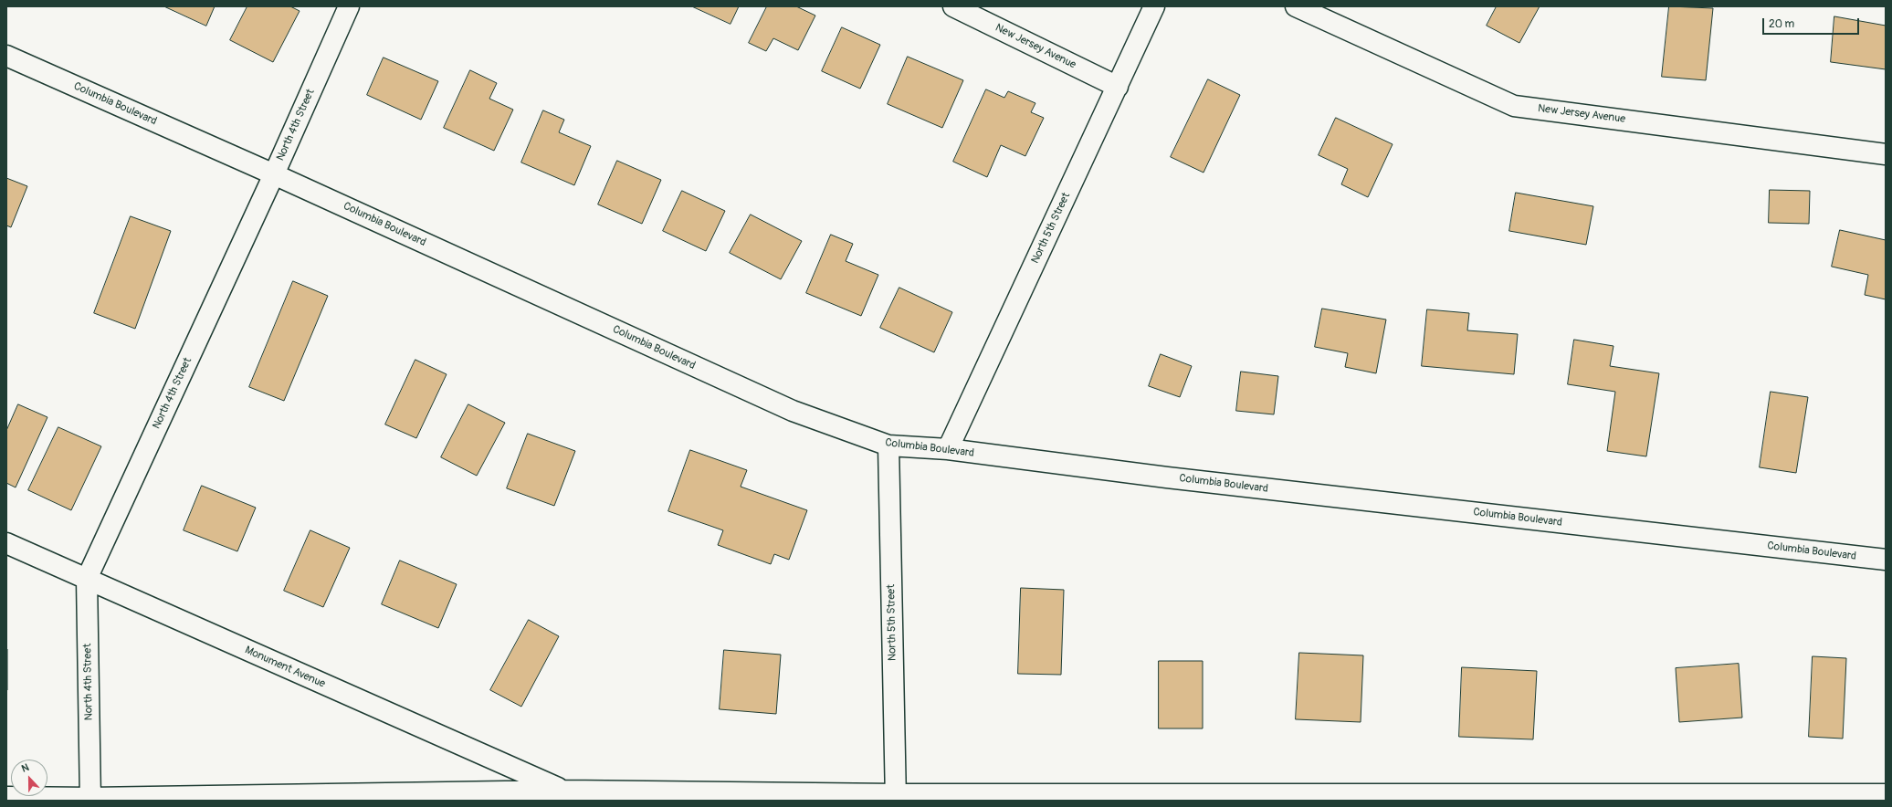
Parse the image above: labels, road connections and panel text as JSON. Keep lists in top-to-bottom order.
{
  "streets": {
    "street": [
      "New Jersey Avenue",
      "Columbia Boulevard",
      "North 4th Street",
      "North 5th Street",
      "Monument Avenue"
    ]
  },
  "crossings": [
    ["New Jersey Avenue", "North 5th Street"],
    ["Columbia Boulevard", "North 4th Street"],
    ["Columbia Boulevard", "North 5th Street"],
    ["North 4th Street", "Monument Avenue"]
  ],
  "scale_bar": "20 m",
  "north": "top"
}
